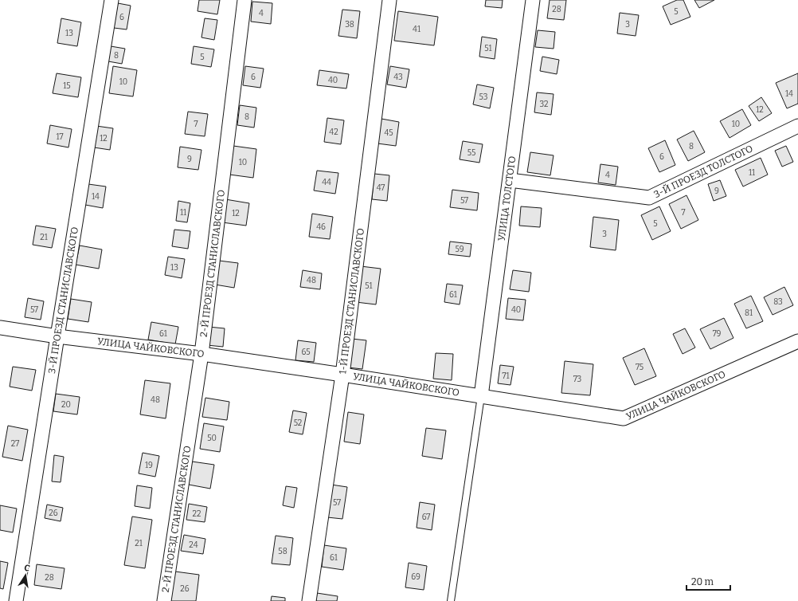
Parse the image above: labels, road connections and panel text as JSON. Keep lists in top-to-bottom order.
{
  "streets": {
    "street": [
      "3-Й ПРОЕЗД ТОЛСТОГО",
      "УЛИЦА ТОЛСТОГО",
      "2-Й ПРОЕЗД СТАНИСЛАВСКОГО",
      "3-Й ПРОЕЗД СТАНИСЛАВСКОГО",
      "1-Й ПРОЕЗД СТАНИСЛАВСКОГО",
      "УЛИЦА ЧАЙКОВСКОГО"
    ]
  },
  "crossings": [
    ["3-Й ПРОЕЗД ТОЛСТОГО", "УЛИЦА ТОЛСТОГО"],
    ["УЛИЦА ТОЛСТОГО", "УЛИЦА ЧАЙКОВСКОГО"],
    ["2-Й ПРОЕЗД СТАНИСЛАВСКОГО", "УЛИЦА ЧАЙКОВСКОГО"],
    ["3-Й ПРОЕЗД СТАНИСЛАВСКОГО", "УЛИЦА ЧАЙКОВСКОГО"],
    ["1-Й ПРОЕЗД СТАНИСЛАВСКОГО", "УЛИЦА ЧАЙКОВСКОГО"]
  ],
  "house_numbers": [
    "28",
    "5",
    "4",
    "6",
    "38",
    "3",
    "41",
    "13",
    "51",
    "8",
    "5",
    "6",
    "43",
    "40",
    "10",
    "15",
    "14",
    "53",
    "32",
    "12",
    "8",
    "7",
    "10",
    "42",
    "45",
    "17",
    "12",
    "8",
    "55",
    "6",
    "9",
    "10",
    "11",
    "4",
    "44",
    "47",
    "9",
    "14",
    "57",
    "11",
    "7",
    "12",
    "5",
    "46",
    "3",
    "21",
    "59",
    "13",
    "48",
    "51",
    "61",
    "83",
    "57",
    "40",
    "81",
    "61",
    "79",
    "65",
    "75",
    "71",
    "73",
    "48",
    "20",
    "52",
    "50",
    "27",
    "19",
    "57",
    "26",
    "22",
    "67",
    "21",
    "24",
    "58",
    "61",
    "69",
    "28",
    "26"
  ],
  "scale_bar": "20 m",
  "north": "top"
}
